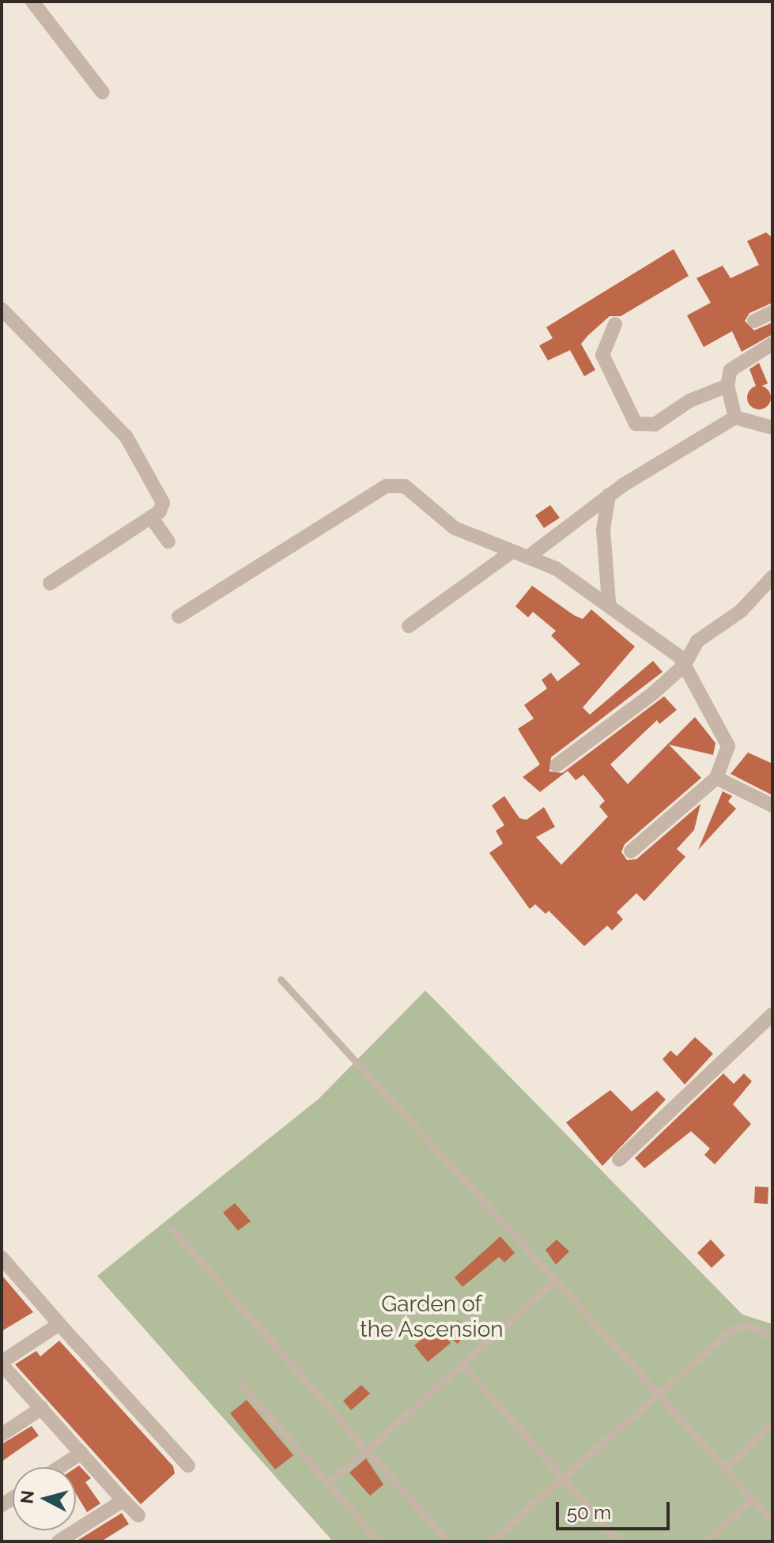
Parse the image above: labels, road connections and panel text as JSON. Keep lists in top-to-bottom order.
{
  "parks": ["Garden of the Ascension"],
  "scale_bar": "50 m",
  "north": "left"
}
